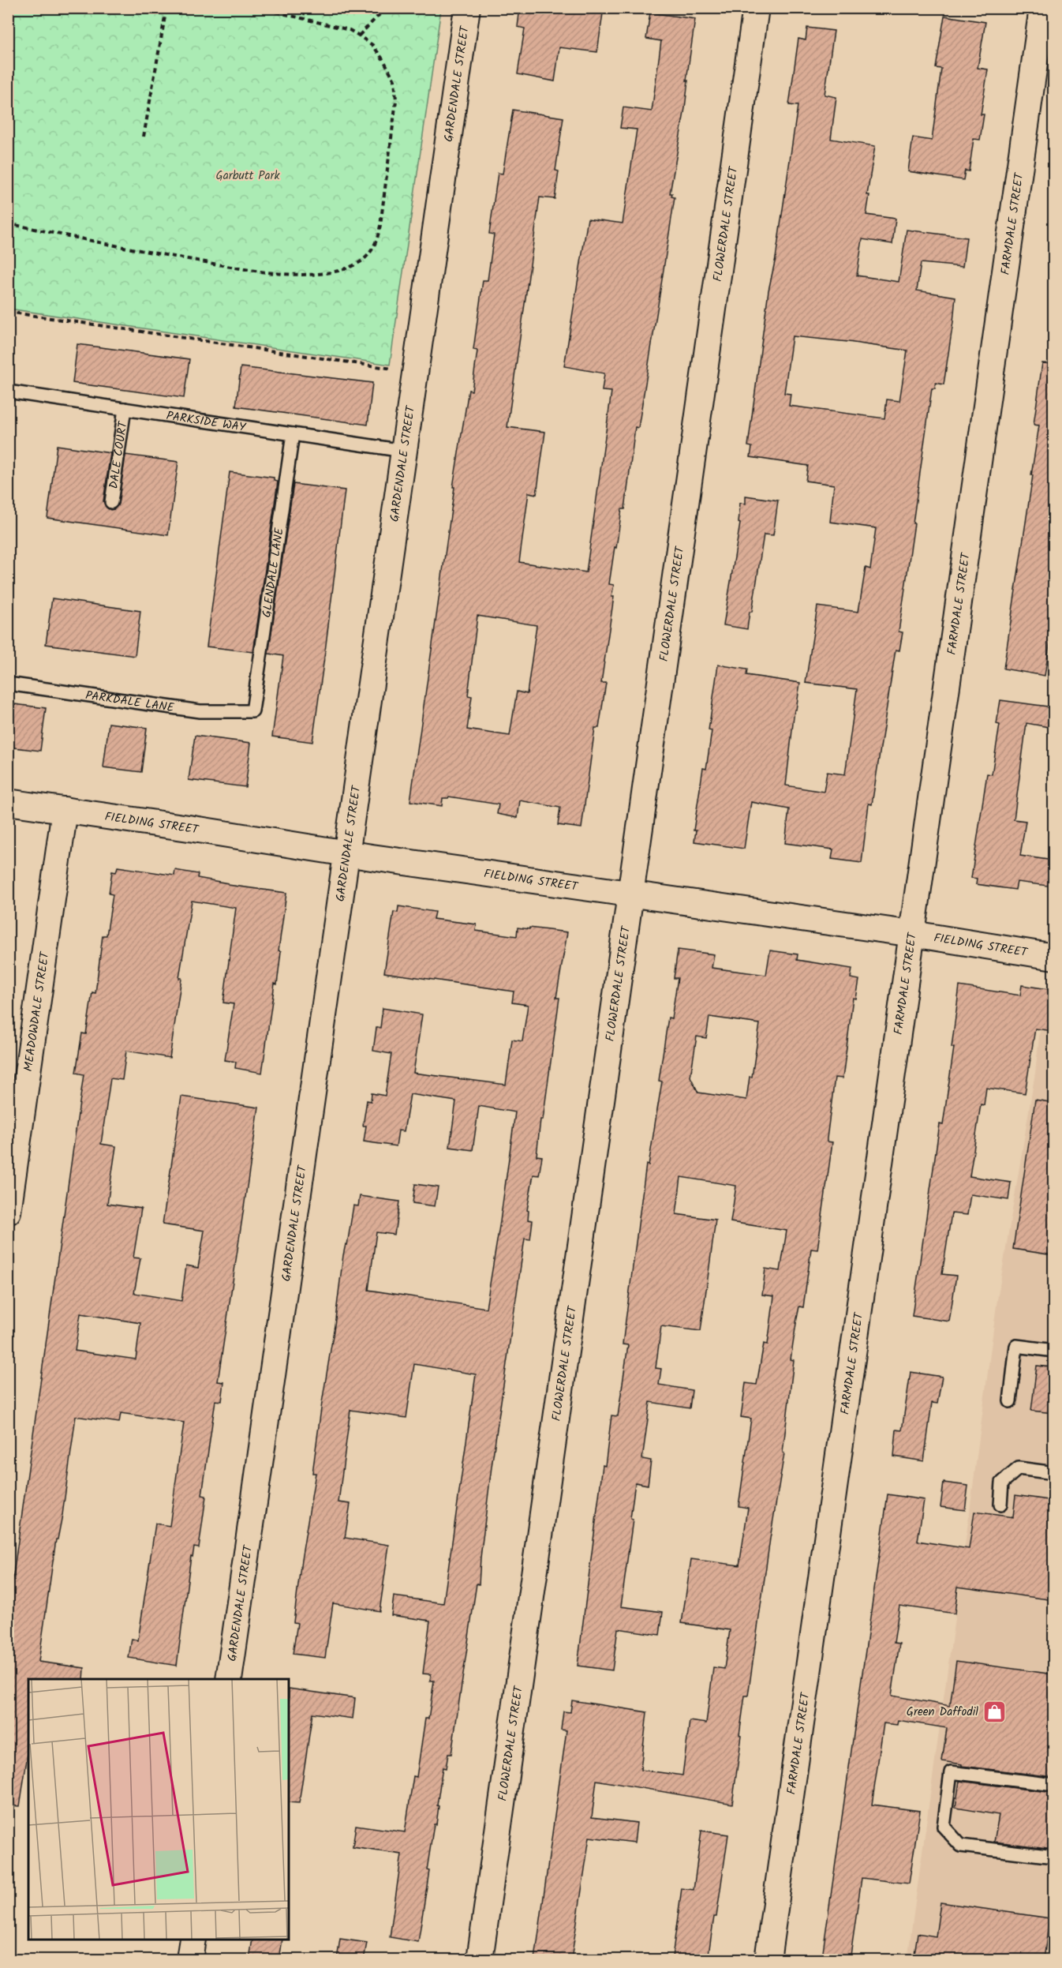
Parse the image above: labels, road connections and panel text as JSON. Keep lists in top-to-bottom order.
{
  "streets": {
    "street": [
      "GARDENDALE STREET",
      "FLOWERDALE STREET",
      "FARMDALE STREET",
      "FIELDING STREET",
      "MEADOWDALE STREET"
    ],
    "lane": [
      "PARKSIDE WAY",
      "DALE COURT",
      "GLENDALE LANE",
      "PARKDALE LANE"
    ]
  },
  "crossings": [
    ["GARDENDALE STREET", "PARKSIDE WAY"],
    ["GARDENDALE STREET", "FIELDING STREET"],
    ["FLOWERDALE STREET", "FIELDING STREET"],
    ["FARMDALE STREET", "FIELDING STREET"],
    ["PARKSIDE WAY", "DALE COURT"],
    ["PARKSIDE WAY", "GLENDALE LANE"],
    ["GLENDALE LANE", "PARKDALE LANE"],
    ["FIELDING STREET", "MEADOWDALE STREET"]
  ],
  "parks": ["Garbutt Park"],
  "places": {
    "shop": ["Green Daffodil"]
  }
}
